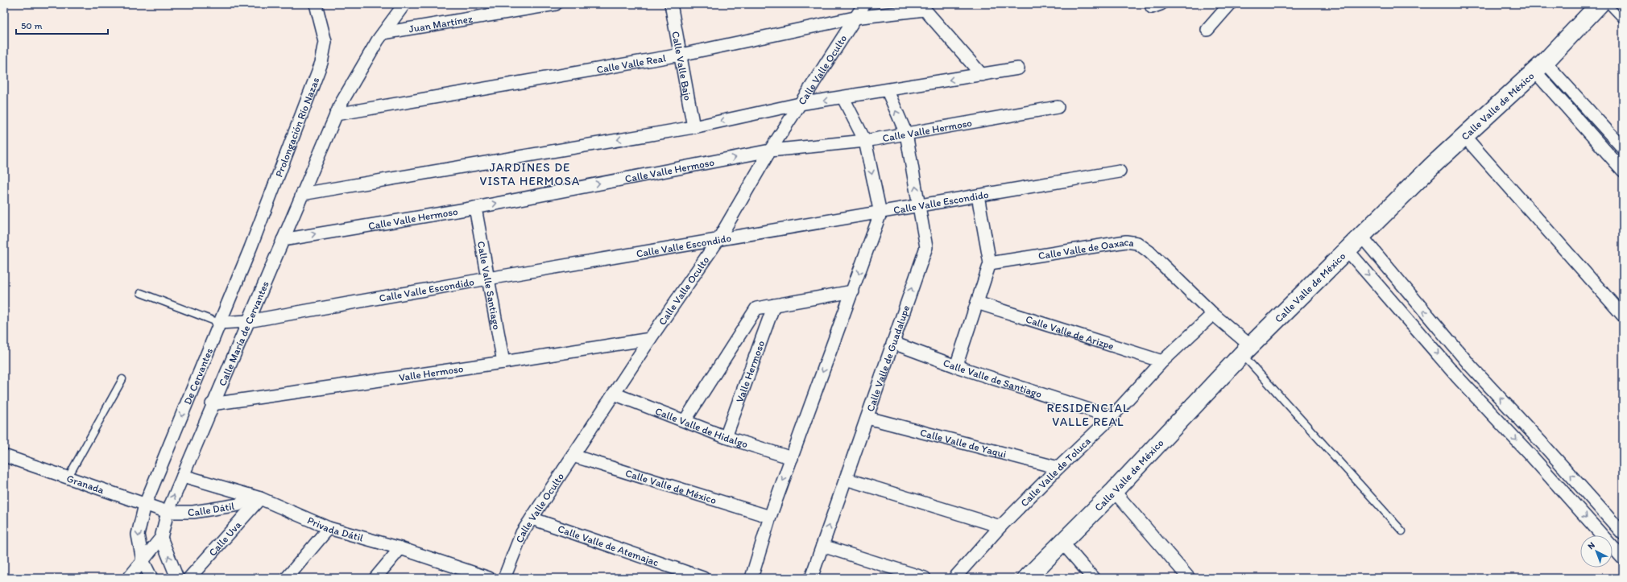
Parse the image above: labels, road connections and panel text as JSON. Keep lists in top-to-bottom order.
{
  "streets": {
    "street": [
      "Juan Martínez",
      "Calle Valle Real",
      "Calle Valle Bajo",
      "Calle Valle Oculto",
      "Calle Valle de México",
      "Prolongación Río Nazas",
      "Calle Valle Hermoso",
      "Calle Valle Escondido",
      "Calle Valle de Oaxaca",
      "Calle Valle Santiago",
      "Calle Valle de Arizpe",
      "Calle María de Cervantes",
      "Calle Valle de Guadalupe",
      "Valle Hermoso",
      "De Cervantes",
      "Calle Valle de Santiago",
      "Calle Valle de Hidalgo",
      "Calle Valle de Yaqui",
      "Calle Valle de Toluca",
      "Granada",
      "Calle Dátil",
      "Privada Dátil",
      "Calle Uva",
      "Calle Valle de Atemajac"
    ]
  },
  "crossings": [
    ["Juan Martínez", "Calle María de Cervantes"],
    ["Calle Valle Real", "Calle Valle Bajo"],
    ["Calle Valle Real", "Calle Valle Oculto"],
    ["Calle Valle Real", "Calle María de Cervantes"],
    ["Calle Valle Oculto", "Calle Valle de México"],
    ["Calle Valle Oculto", "Calle Valle Hermoso"],
    ["Calle Valle Oculto", "Calle Valle Escondido"],
    ["Calle Valle Oculto", "Valle Hermoso"],
    ["Calle Valle Oculto", "Calle Valle de Hidalgo"],
    ["Calle Valle Oculto", "Calle Valle de Atemajac"],
    ["Calle Valle de México", "Calle Valle de Oaxaca"],
    ["Prolongación Río Nazas", "De Cervantes"],
    ["Calle Valle Hermoso", "Calle Valle Santiago"],
    ["Calle Valle Hermoso", "Calle María de Cervantes"],
    ["Calle Valle Hermoso", "Calle Valle de Guadalupe"],
    ["Calle Valle Escondido", "Calle Valle Santiago"],
    ["Calle Valle Escondido", "Calle María de Cervantes"],
    ["Calle Valle Escondido", "Calle Valle de Guadalupe"],
    ["Calle Valle Escondido", "De Cervantes"],
    ["Calle Valle de Oaxaca", "Calle Valle de Toluca"],
    ["Calle Valle Santiago", "Valle Hermoso"],
    ["Calle Valle de Arizpe", "Calle Valle de Toluca"],
    ["Calle María de Cervantes", "Valle Hermoso"],
    ["Calle María de Cervantes", "De Cervantes"],
    ["Calle María de Cervantes", "Granada"],
    ["Calle María de Cervantes", "Calle Dátil"],
    ["Calle María de Cervantes", "Privada Dátil"],
    ["Calle Valle de Guadalupe", "Calle Valle de Santiago"],
    ["Calle Valle de Guadalupe", "Calle Valle de Yaqui"],
    ["Valle Hermoso", "Calle Valle de Hidalgo"],
    ["De Cervantes", "Granada"],
    ["Calle Valle de Santiago", "Calle Valle de Toluca"],
    ["Calle Valle de Yaqui", "Calle Valle de Toluca"],
    ["Granada", "Calle Dátil"],
    ["Calle Dátil", "Privada Dátil"],
    ["Calle Dátil", "Calle Uva"],
    ["Privada Dátil", "Calle Uva"]
  ],
  "one_way": ["De Cervantes"],
  "districts": ["JARDINES DE VISTA HERMOSA", "RESIDENCIAL VALLE REAL"],
  "scale_bar": "50 m",
  "north": "top left"
}
